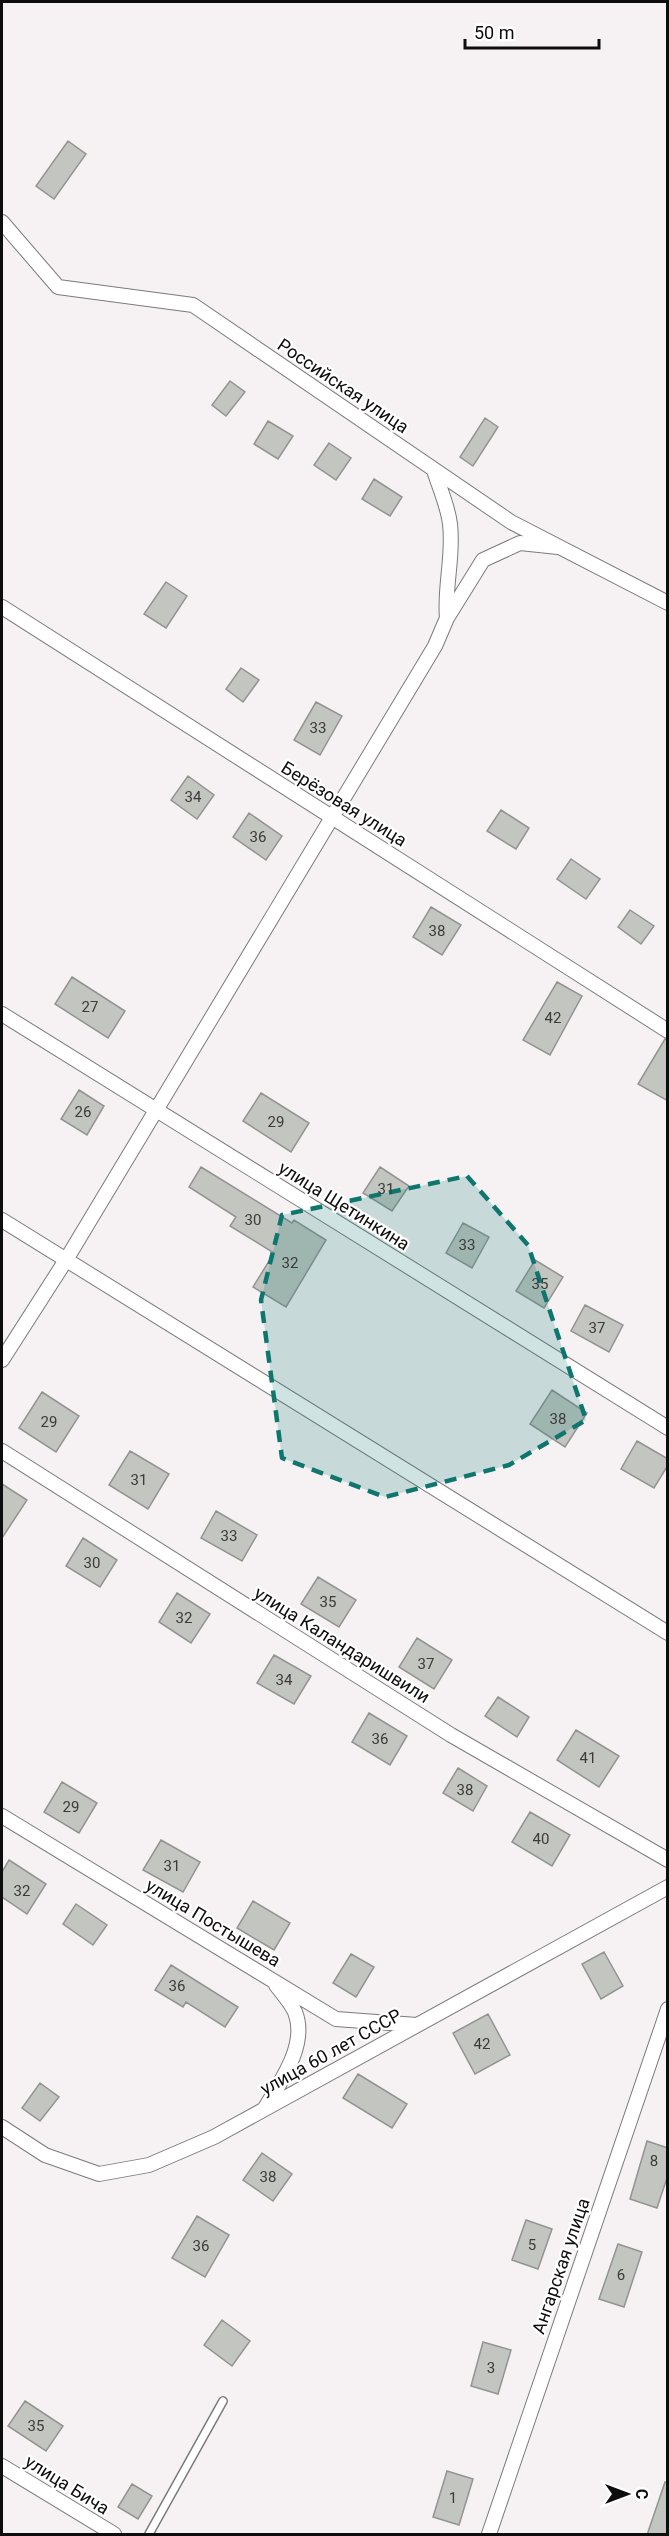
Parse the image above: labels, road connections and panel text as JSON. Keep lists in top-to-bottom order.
{
  "streets": {
    "street": [
      "Российская улица",
      "Берёзовая улица",
      "улица Щетинкина",
      "улица Каландаришвили",
      "улица Постышева",
      "улица 60 лет СССР",
      "Ангарская улица",
      "улица Бича"
    ]
  },
  "crossings": [
    ["улица Постышева", "улица 60 лет СССР"]
  ],
  "house_numbers": [
    "33",
    "34",
    "36",
    "38",
    "27",
    "42",
    "26",
    "29",
    "31",
    "30",
    "33",
    "32",
    "35",
    "37",
    "38",
    "29",
    "31",
    "33",
    "30",
    "35",
    "32",
    "37",
    "34",
    "36",
    "41",
    "38",
    "29",
    "40",
    "31",
    "32",
    "36",
    "42",
    "8",
    "38",
    "5",
    "36",
    "6",
    "3",
    "35",
    "1"
  ],
  "scale_bar": "50 m",
  "north": "right"
}
